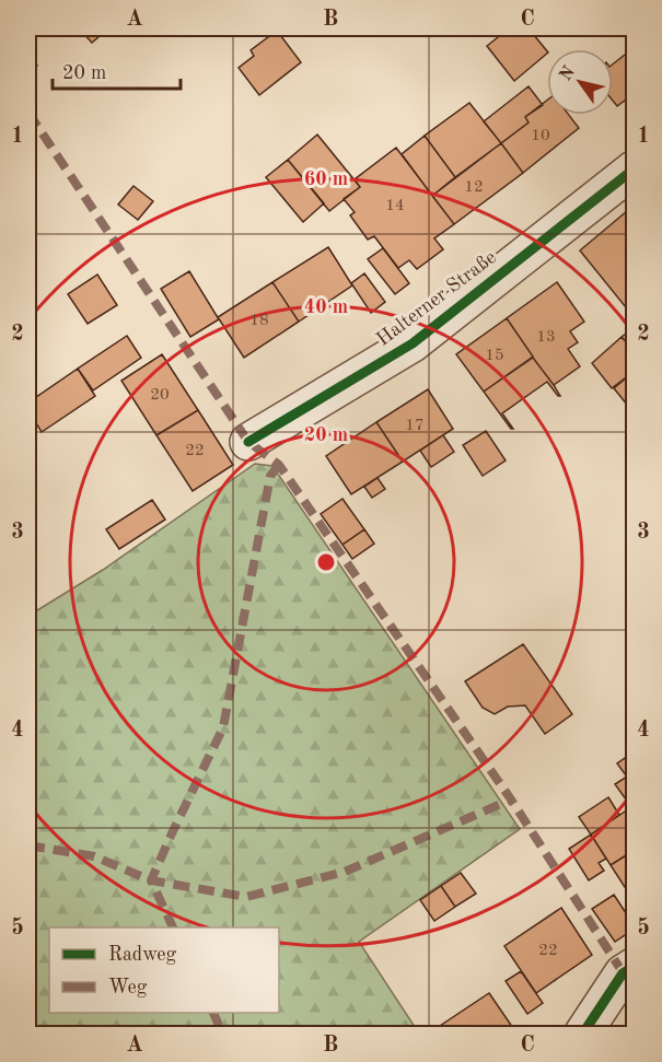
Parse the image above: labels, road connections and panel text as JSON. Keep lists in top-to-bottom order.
{
  "streets": {
    "street": ["Halterner Straße"]
  },
  "house_numbers": [
    "10",
    "12",
    "14",
    "18",
    "13",
    "15",
    "20",
    "17",
    "22",
    "22"
  ],
  "legend": ["Radweg", "Weg"],
  "scale_bar": "20 m",
  "north": "top left",
  "grid": {
    "columns": ["A", "B", "C"],
    "rows": [
      "1",
      "2",
      "3",
      "4",
      "5"
    ]
  },
  "rings": ["60 m", "40 m", "20 m"]
}
